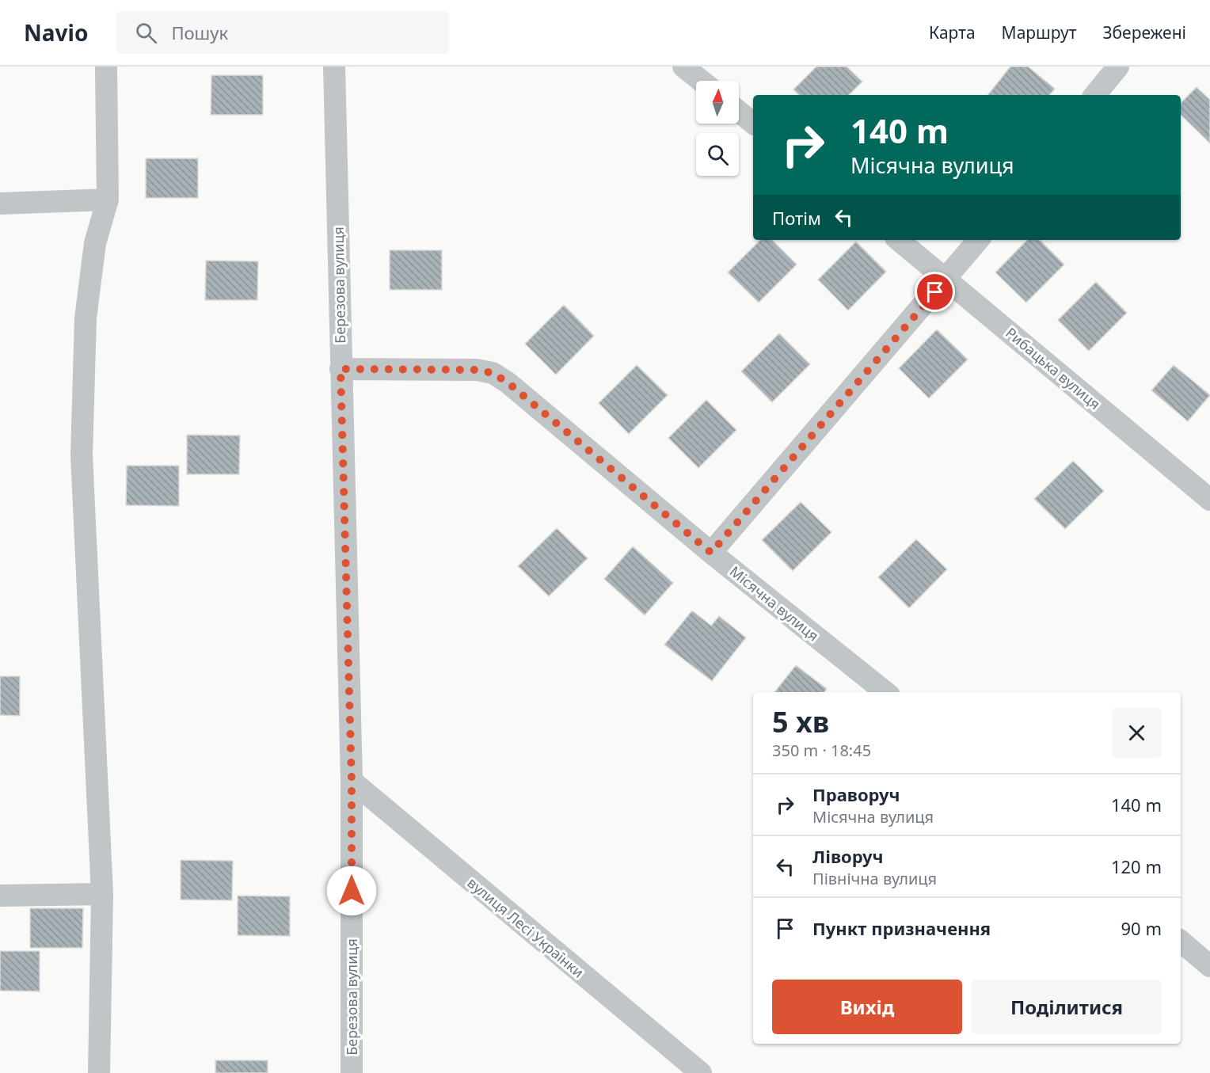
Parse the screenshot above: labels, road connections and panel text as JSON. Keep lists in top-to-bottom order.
{
  "streets": {
    "street": [
      "Березова вулиця",
      "Рибацька вулиця",
      "Місячна вулиця",
      "вулиця Лесі Українки"
    ]
  },
  "crossings": [
    ["Березова вулиця", "Місячна вулиця"],
    ["Березова вулиця", "вулиця Лесі Українки"]
  ],
  "north": "top",
  "page": {
    "header": "Navio",
    "search": "Пошук",
    "nav": ["Карта", "Маршрут", "Збережені"],
    "turn": ["140 m", "Місячна вулиця"],
    "then": "Потім",
    "heading": ["5 хв", "350 m · 18:45"],
    "list": [
      {
        "name": "Праворуч",
        "note": "Місячна вулиця",
        "value": "140 m"
      },
      {
        "name": "Ліворуч",
        "note": "Північна вулиця",
        "value": "120 m"
      },
      {
        "name": "Пункт призначення",
        "value": "90 m"
      }
    ],
    "buttons": ["Вихід", "Поділитися"]
  }
}
